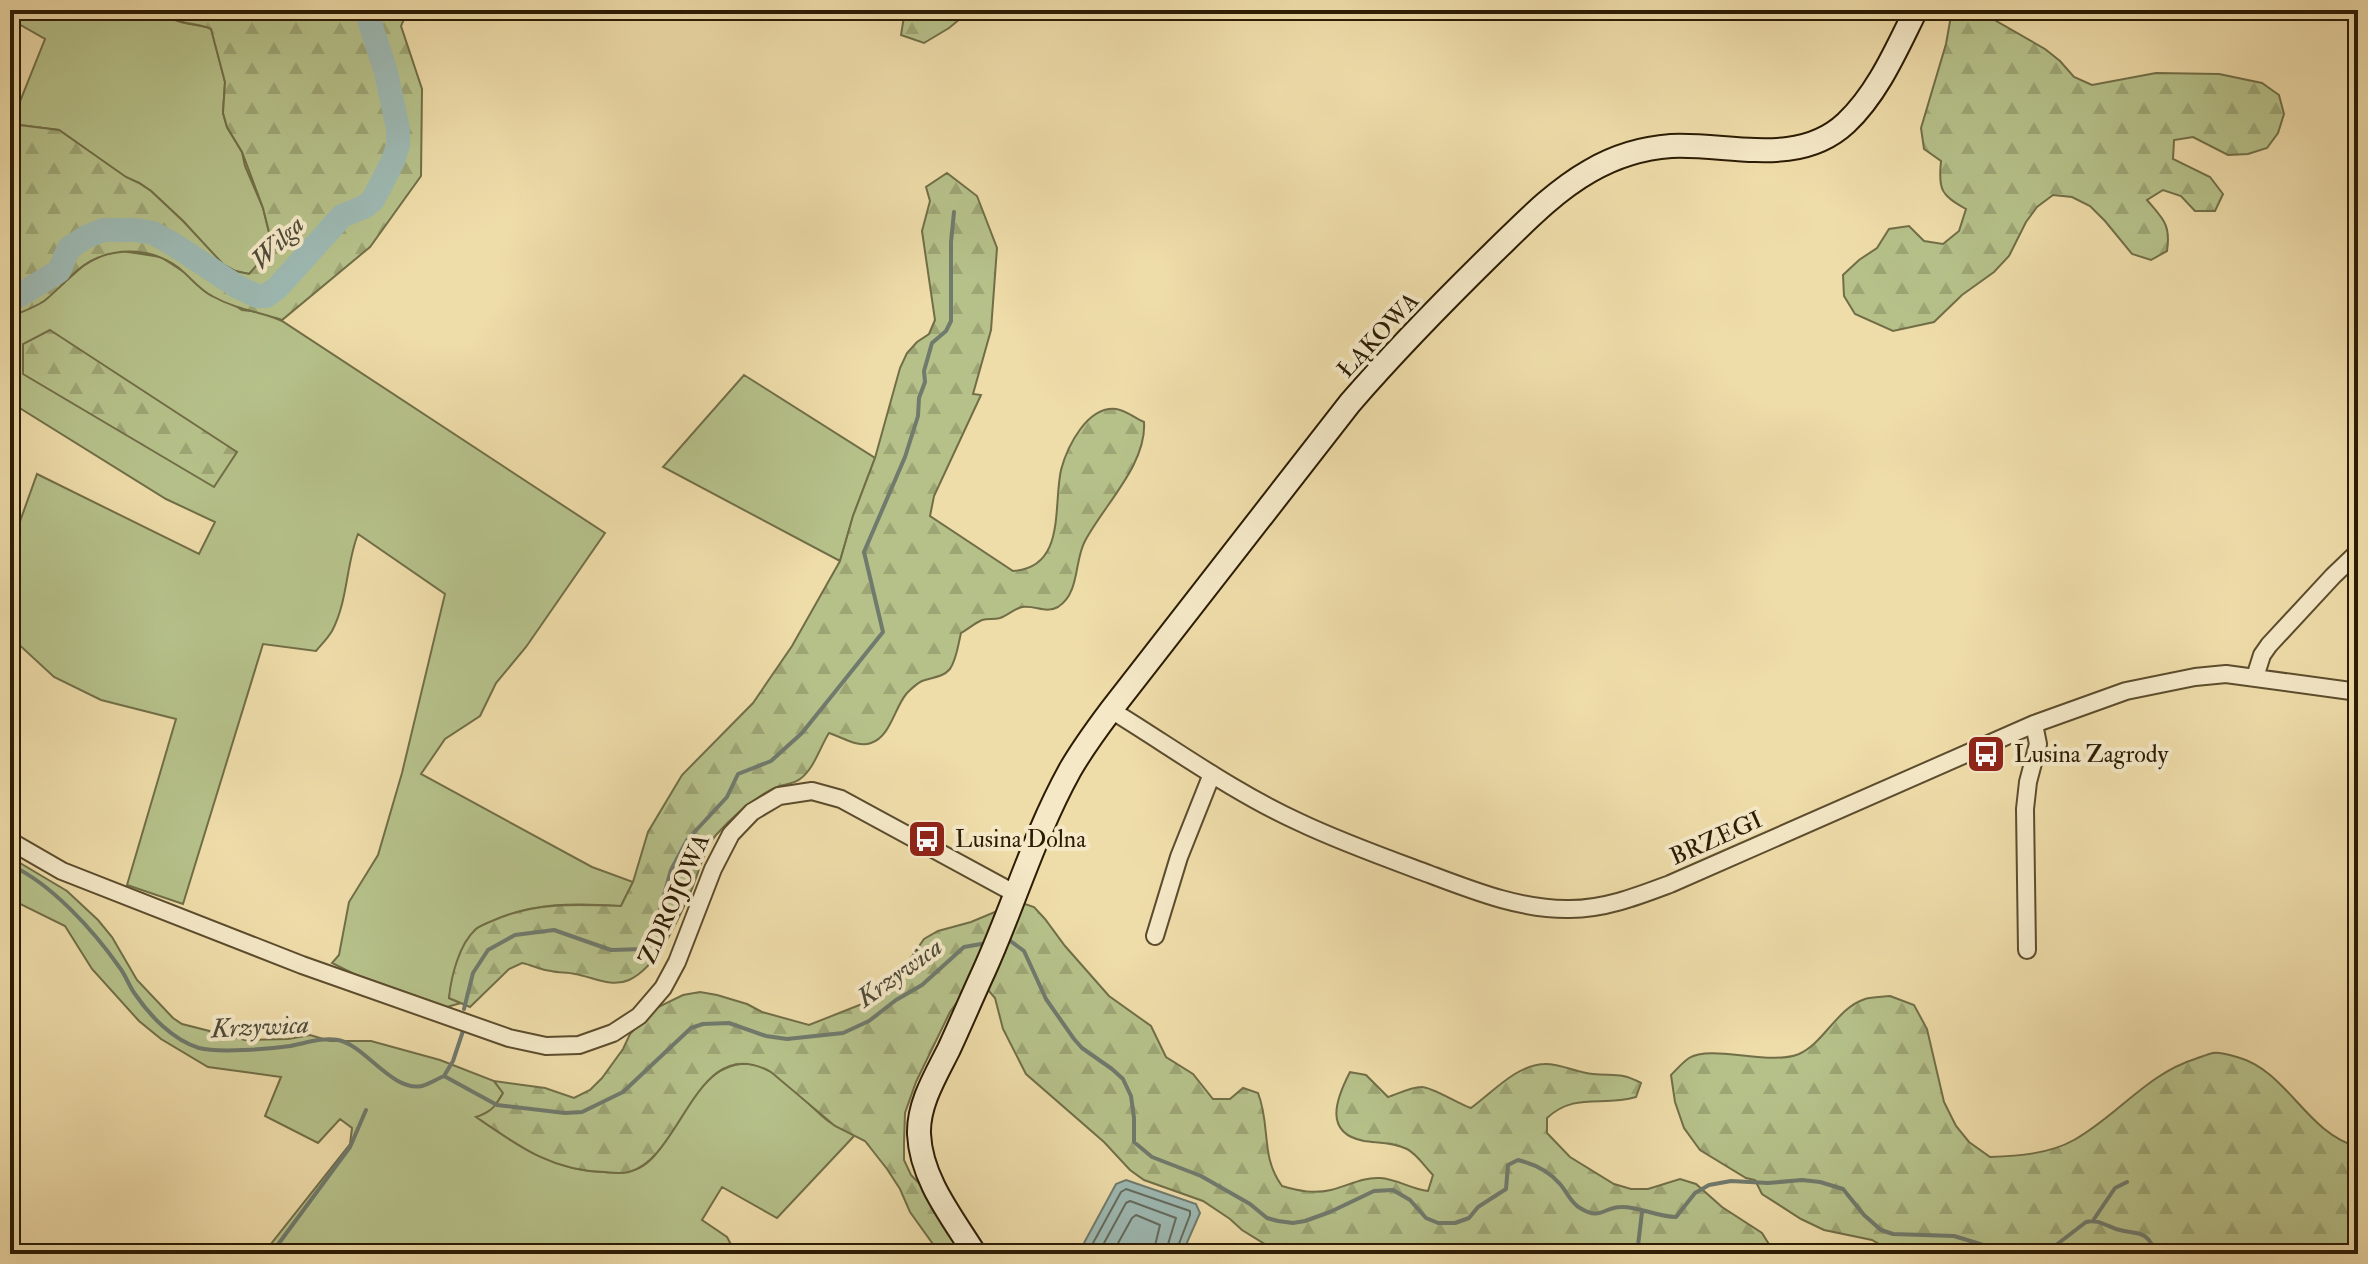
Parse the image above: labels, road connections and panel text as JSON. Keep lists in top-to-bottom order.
{
  "streets": {
    "street": ["ŁĄKOWA", "BRZEGI", "ZDROJOWA"]
  },
  "crossings": [
    ["ŁĄKOWA", "BRZEGI"],
    ["ŁĄKOWA", "ZDROJOWA"]
  ],
  "water": ["Wilga", "Krzywica"],
  "places": {
    "bus stop": ["Lusina Zagrody", "Lusina Dolna"]
  }
}
